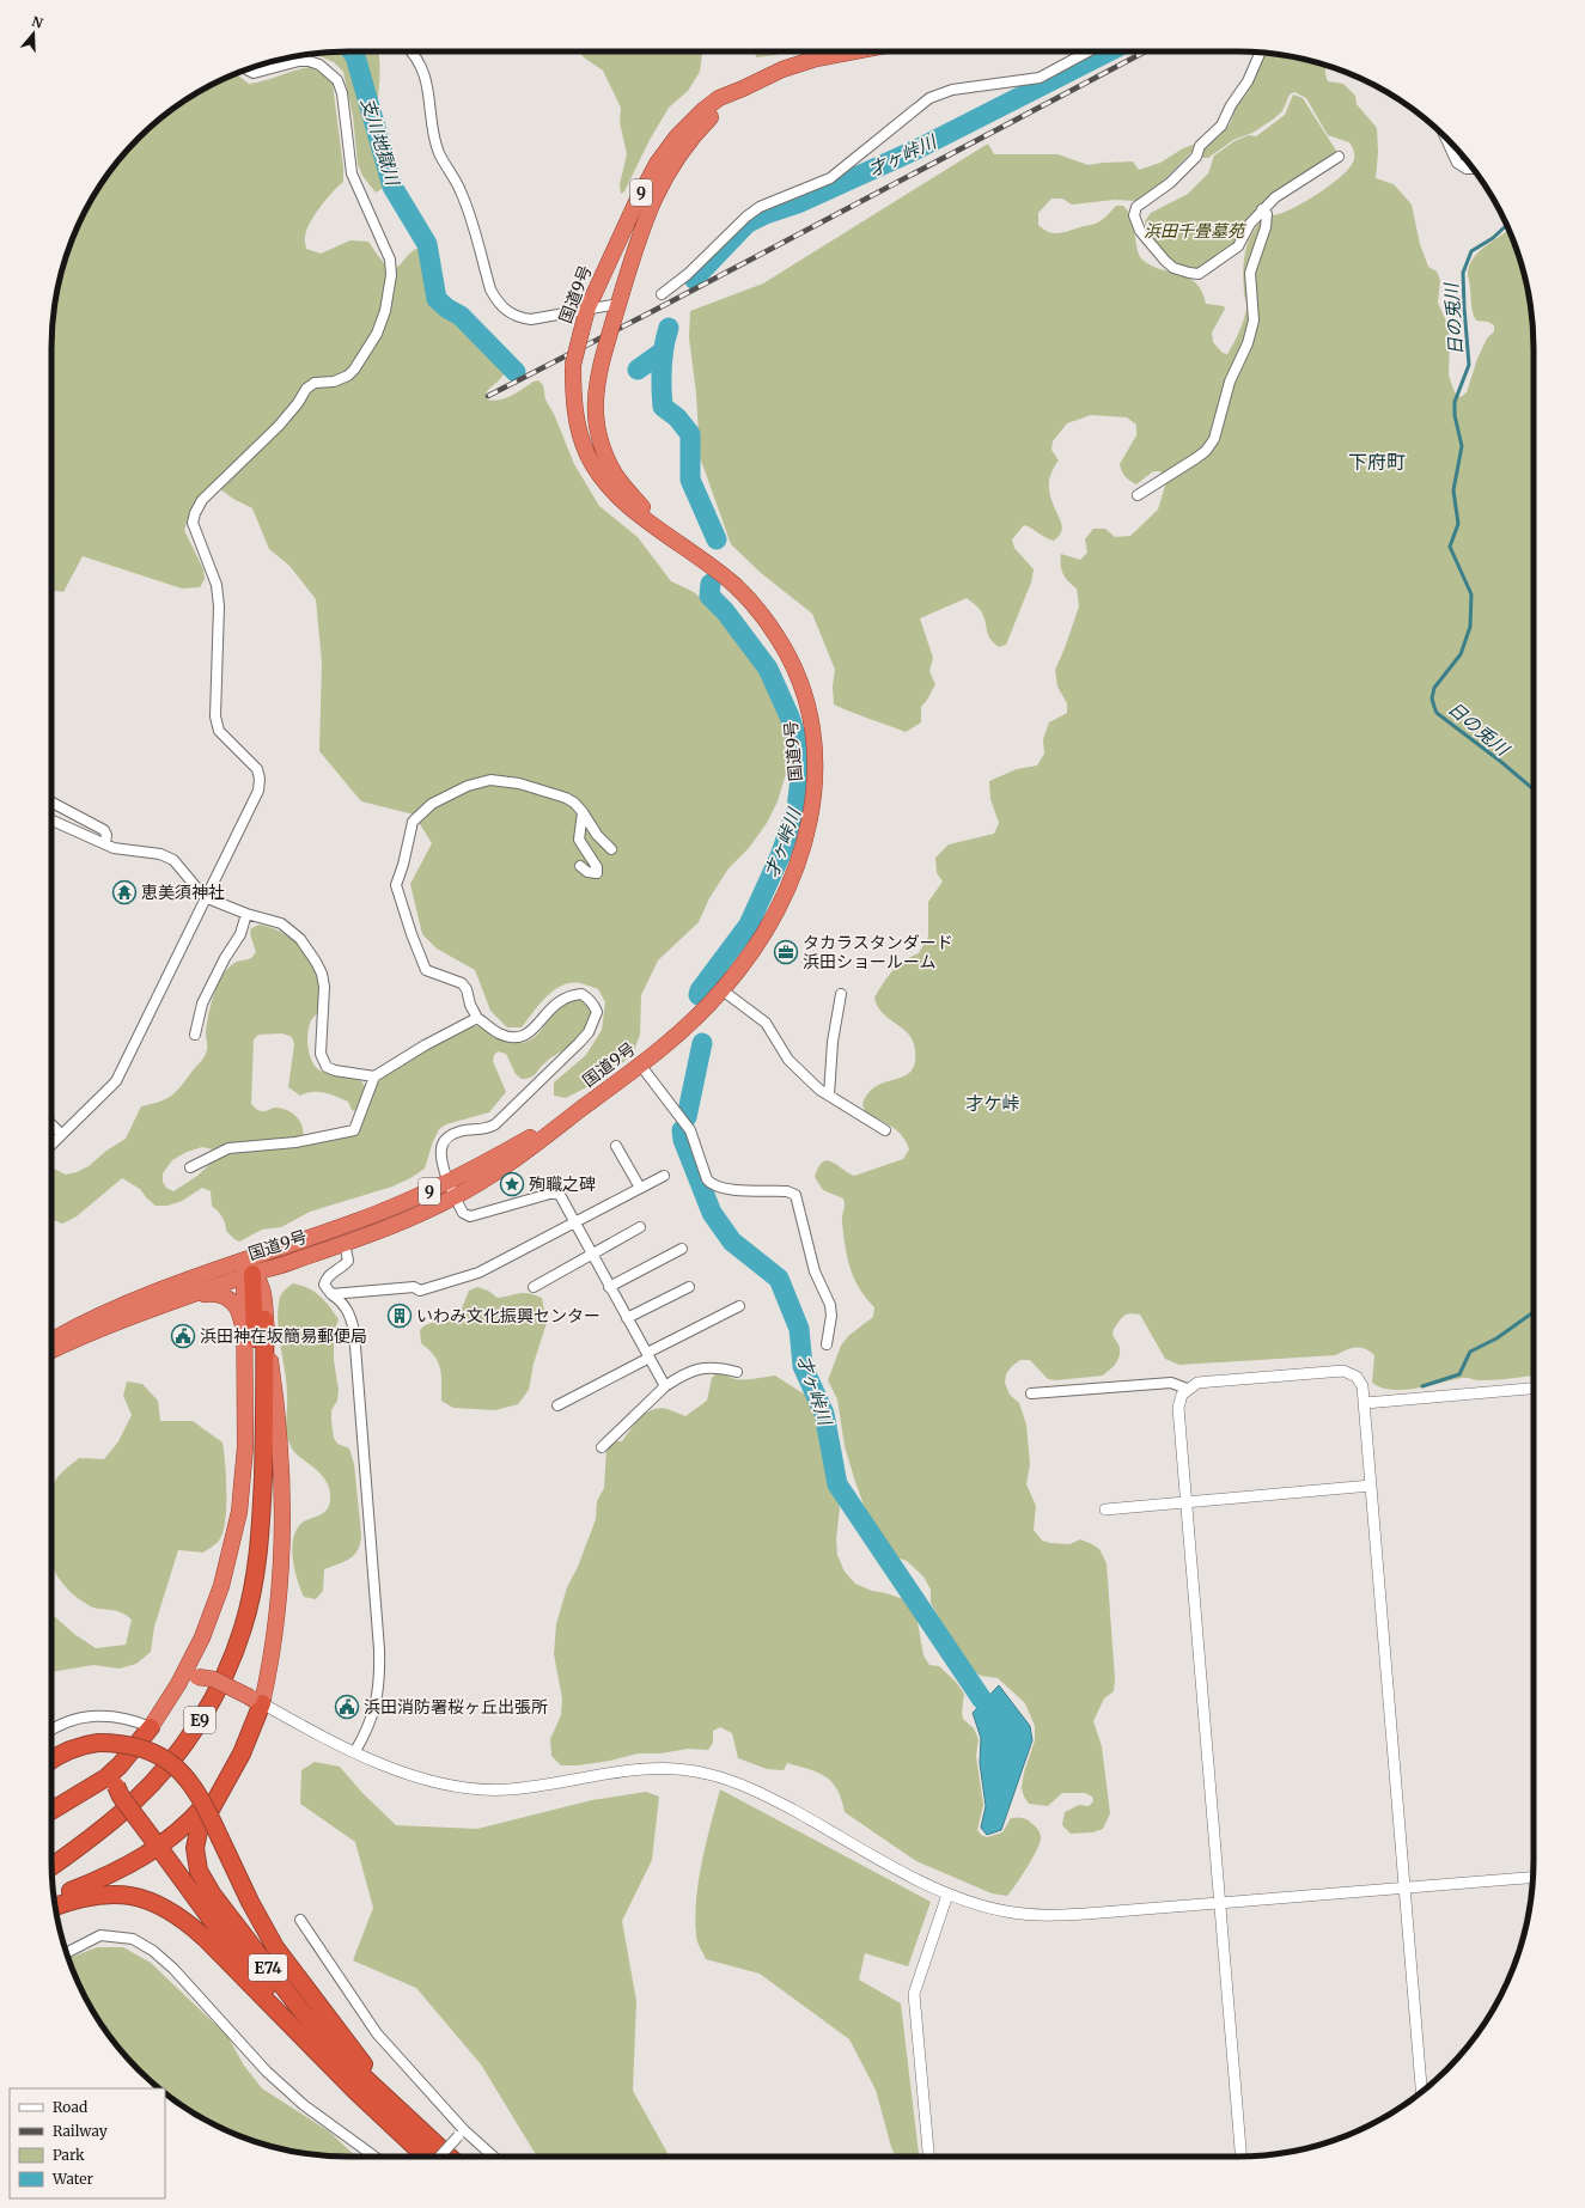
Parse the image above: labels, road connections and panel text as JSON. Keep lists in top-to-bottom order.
{
  "streets": {
    "highway": [
      "9",
      "国道9号",
      "E9",
      "E74"
    ]
  },
  "crossings": [
    ["国道9号", "E9"]
  ],
  "districts": ["下府町", "才ケ峠"],
  "water": ["支川地獄川", "才ヶ峠川", "日の兎川"],
  "parks": ["浜田千畳墓苑"],
  "places": {
    "temple": ["恵美須神社"],
    "office": ["タカラスタンダード 浜田ショールーム"],
    "place": ["殉職之碑"],
    "building": ["いわみ文化振興センター"],
    "public building": ["浜田神在坂簡易郵便局", "浜田消防署桜ヶ丘出張所"]
  },
  "legend": [
    "Road",
    "Railway",
    "Park",
    "Water"
  ],
  "north": "top"
}
